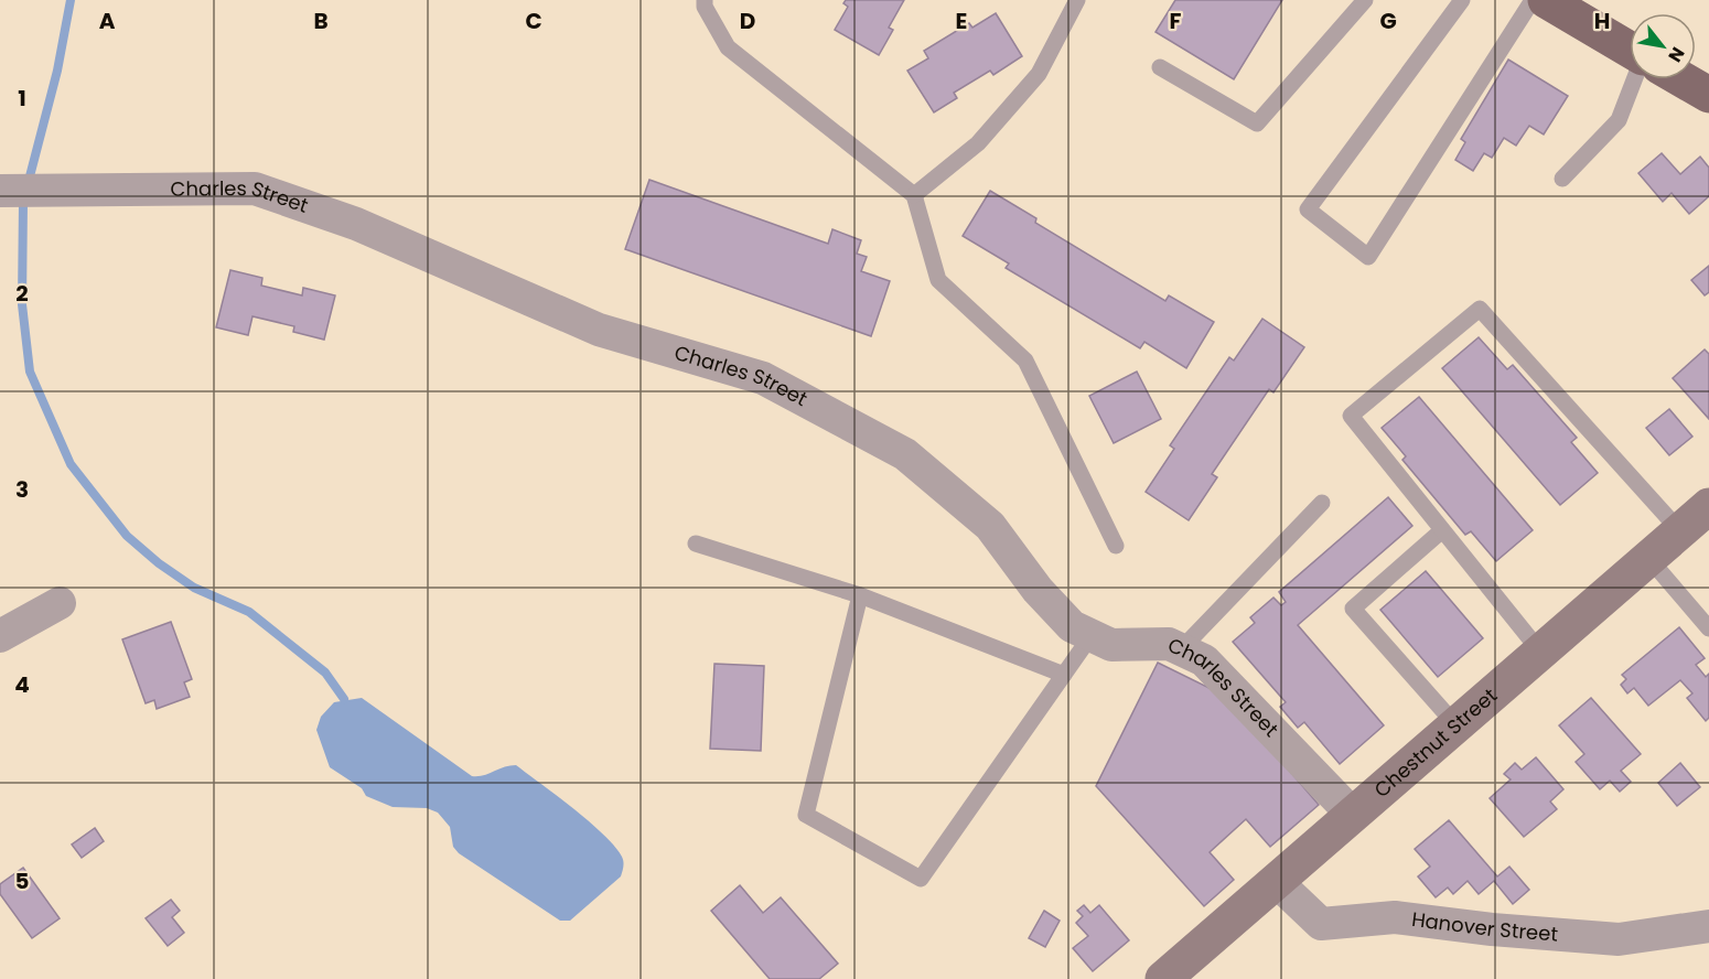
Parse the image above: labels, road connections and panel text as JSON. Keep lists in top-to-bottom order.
{
  "streets": {
    "street": ["Charles Street", "Chestnut Street", "Hanover Street"]
  },
  "crossings": [
    ["Charles Street", "Chestnut Street"],
    ["Chestnut Street", "Hanover Street"]
  ],
  "north": "bottom right",
  "grid": {
    "columns": [
      "A",
      "B",
      "C",
      "D",
      "E",
      "F",
      "G",
      "H"
    ],
    "rows": [
      "1",
      "2",
      "3",
      "4",
      "5"
    ]
  }
}
